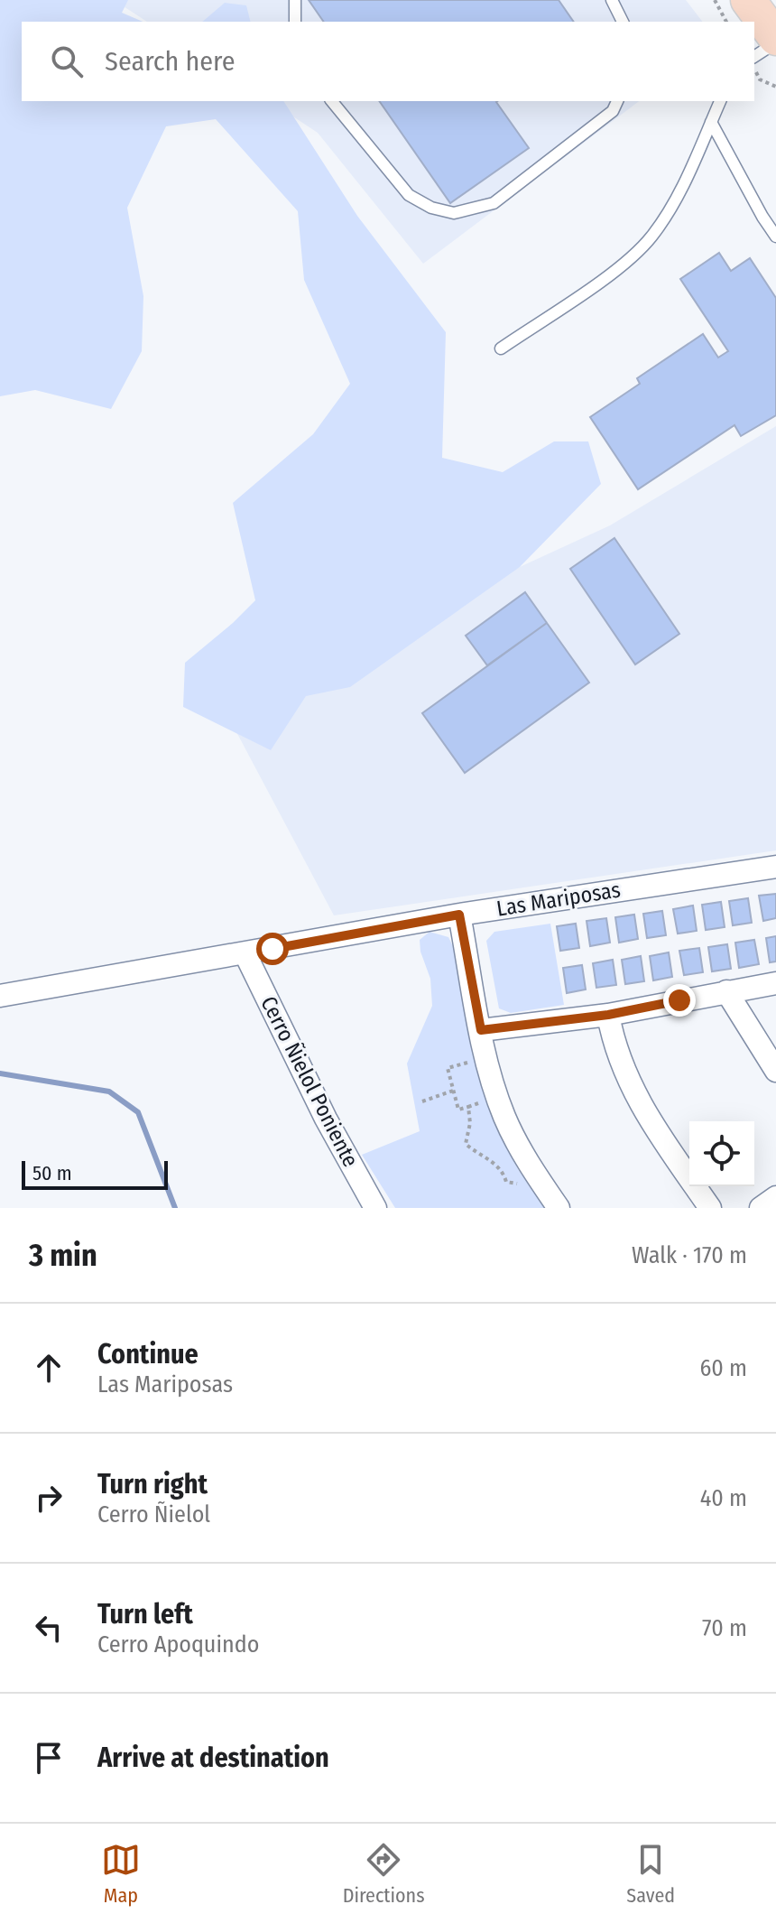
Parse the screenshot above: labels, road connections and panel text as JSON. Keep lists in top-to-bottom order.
{
  "streets": {
    "street": ["Las Mariposas", "Cerro Ñielol Poniente"]
  },
  "crossings": [
    ["Las Mariposas", "Cerro Ñielol Poniente"]
  ],
  "scale_bar": "50 m",
  "page": {
    "search": "Search here",
    "scale": "50 m",
    "heading": ["3 min", "Walk · 170 m"],
    "list": [
      ["Continue", "Las Mariposas", "60 m"],
      ["Turn right", "Cerro Ñielol", "40 m"],
      ["Turn left", "Cerro Apoquindo", "70 m"],
      "Arrive at destination"
    ],
    "nav": ["Map", "Directions", "Saved"]
  }
}
